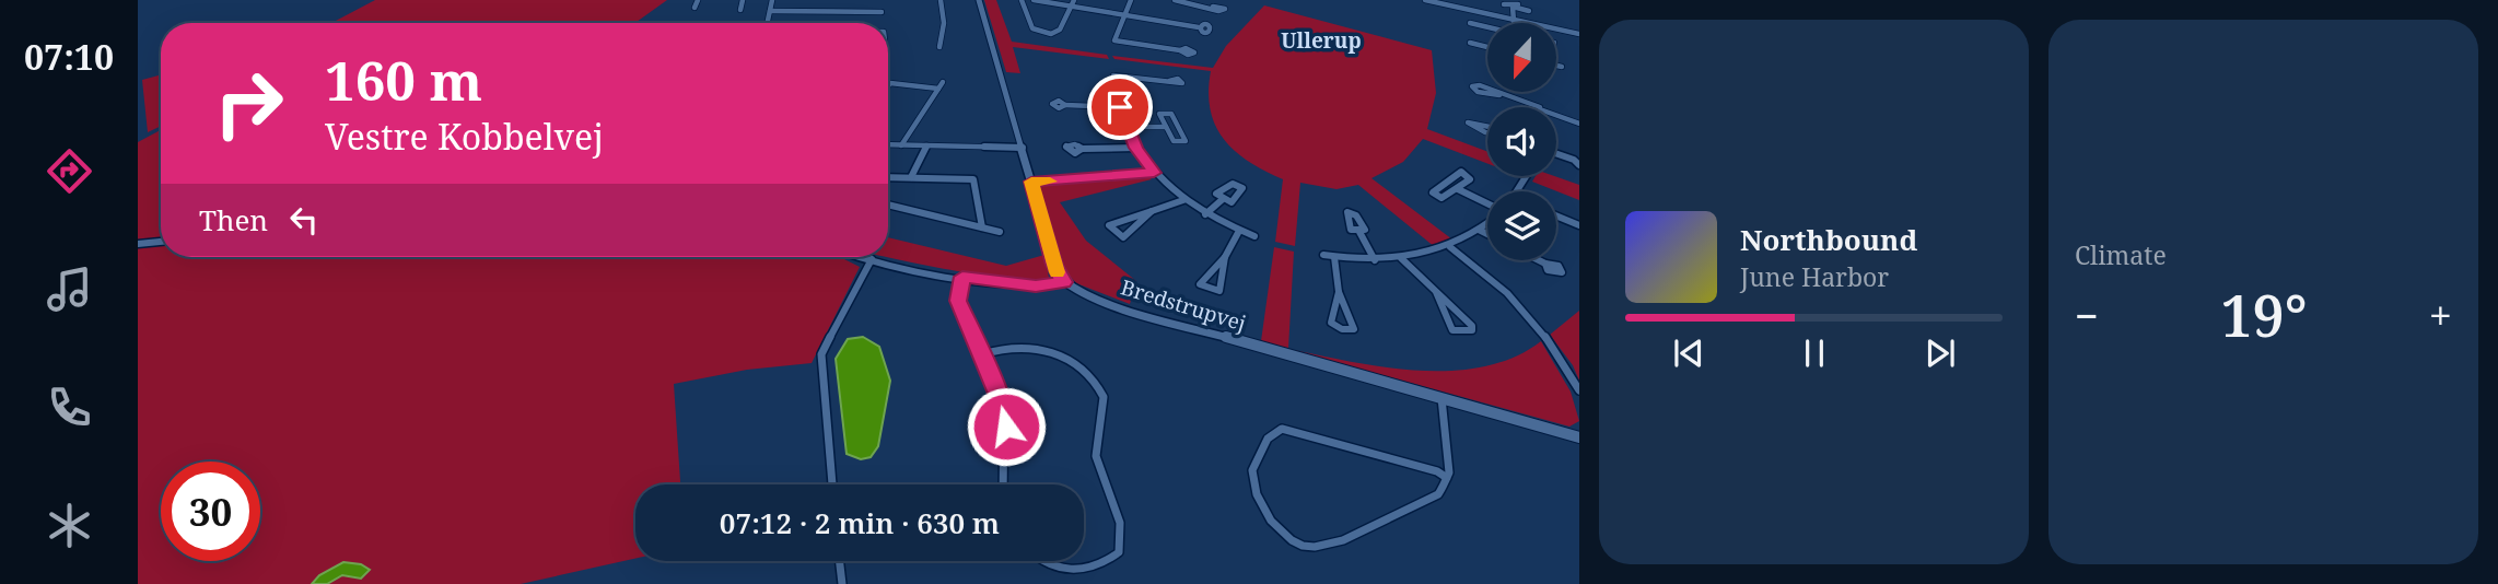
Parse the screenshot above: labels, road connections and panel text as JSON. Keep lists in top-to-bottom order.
{
  "streets": {
    "street": ["Bredstrupvej"]
  },
  "districts": ["Ullerup"],
  "north": "bottom",
  "page": {
    "tabs": "07:10",
    "tile": "Climate",
    "turn": ["160 m", "Vestre Kobbelvej"],
    "then": "Then",
    "song": ["Northbound", "June Harbor"],
    "heat": ["−", "19°", "+"],
    "limit": "30",
    "trip": "07:12 · 2 min · 630 m"
  }
}
